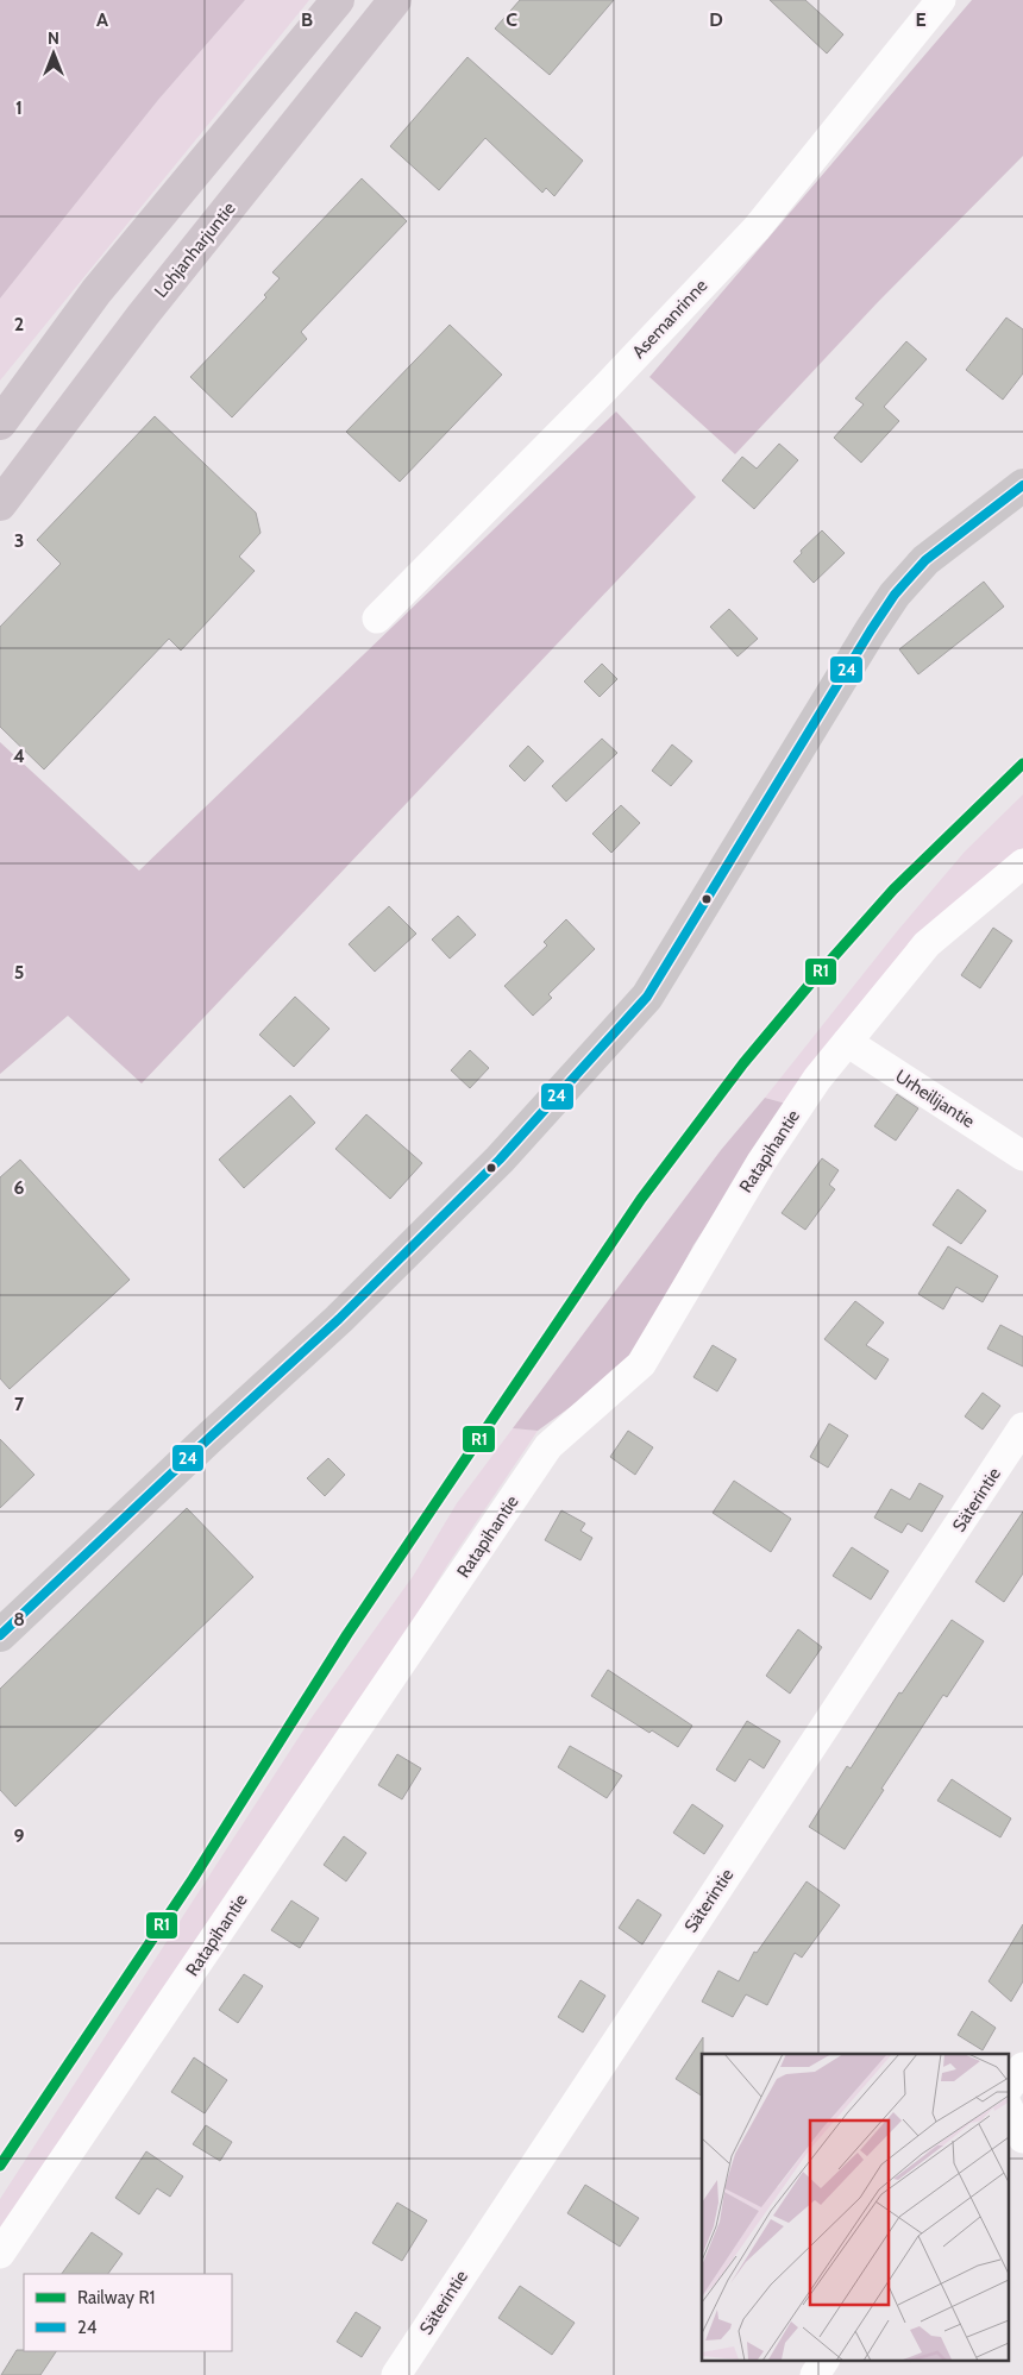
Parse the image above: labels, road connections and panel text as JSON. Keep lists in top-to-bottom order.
{
  "streets": {
    "highway": ["Lohjanharjuntie"],
    "street": [
      "Asemanrinne",
      "Urheilijantie",
      "Ratapihantie",
      "Säterintie"
    ]
  },
  "crossings": [
    ["Urheilijantie", "Ratapihantie"]
  ],
  "lines": ["transit line 24", "rail line R1"],
  "legend": ["Railway R1", "24"],
  "north": "top",
  "grid": {
    "columns": [
      "A",
      "B",
      "C",
      "D",
      "E"
    ],
    "rows": [
      "1",
      "2",
      "3",
      "4",
      "5",
      "6",
      "7",
      "8",
      "9"
    ]
  }
}
